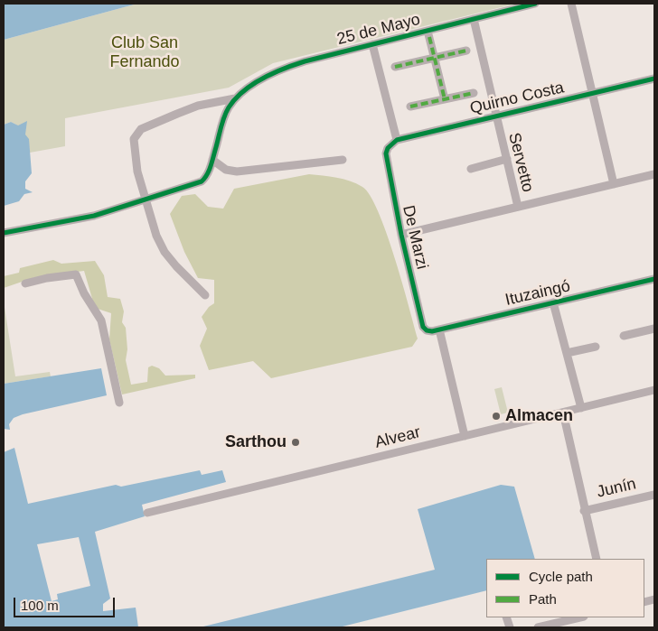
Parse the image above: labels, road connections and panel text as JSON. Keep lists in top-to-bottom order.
{
  "streets": {
    "street": [
      "25 de Mayo",
      "Quirno Costa",
      "Servetto",
      "De Marzi",
      "Ituzaingó",
      "Alvear",
      "Junín"
    ]
  },
  "crossings": [
    ["25 de Mayo", "Servetto"],
    ["Quirno Costa", "Servetto"],
    ["Quirno Costa", "De Marzi"],
    ["De Marzi", "Ituzaingó"]
  ],
  "parks": ["Club San Fernando"],
  "places": ["Almacen", "Sarthou"],
  "legend": ["Cycle path", "Path"],
  "scale_bar": "100 m"
}
